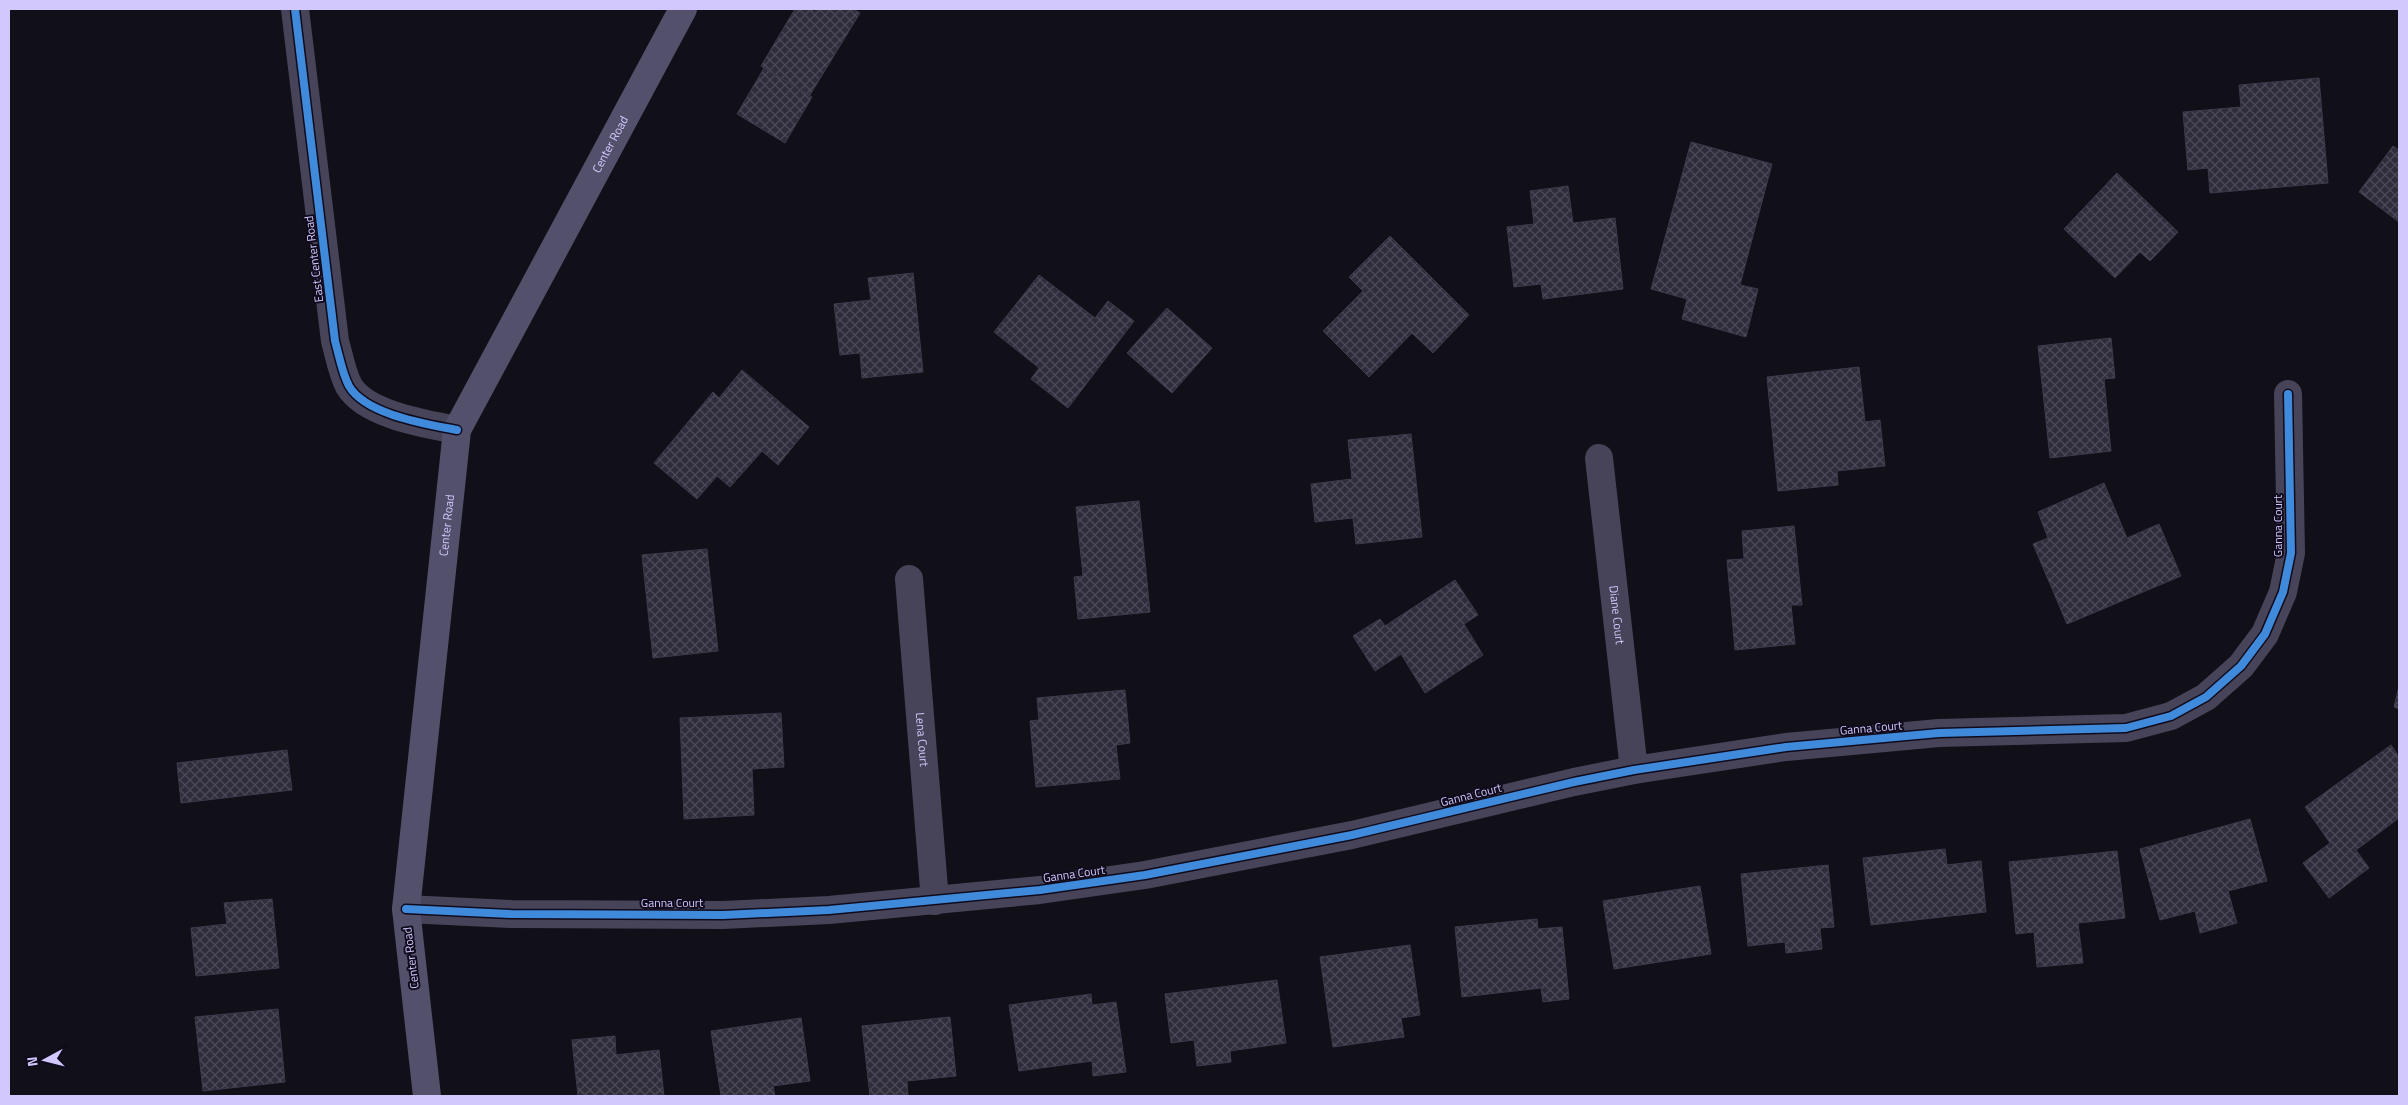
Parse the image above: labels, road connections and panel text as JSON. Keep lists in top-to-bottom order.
{
  "streets": {
    "main road": ["Center Road"],
    "street": [
      "East Center Road",
      "Ganna Court",
      "Diane Court",
      "Lena Court"
    ]
  },
  "crossings": [
    ["Center Road", "East Center Road"],
    ["Center Road", "Ganna Court"],
    ["Ganna Court", "Diane Court"],
    ["Ganna Court", "Lena Court"]
  ],
  "north": "left"
}
